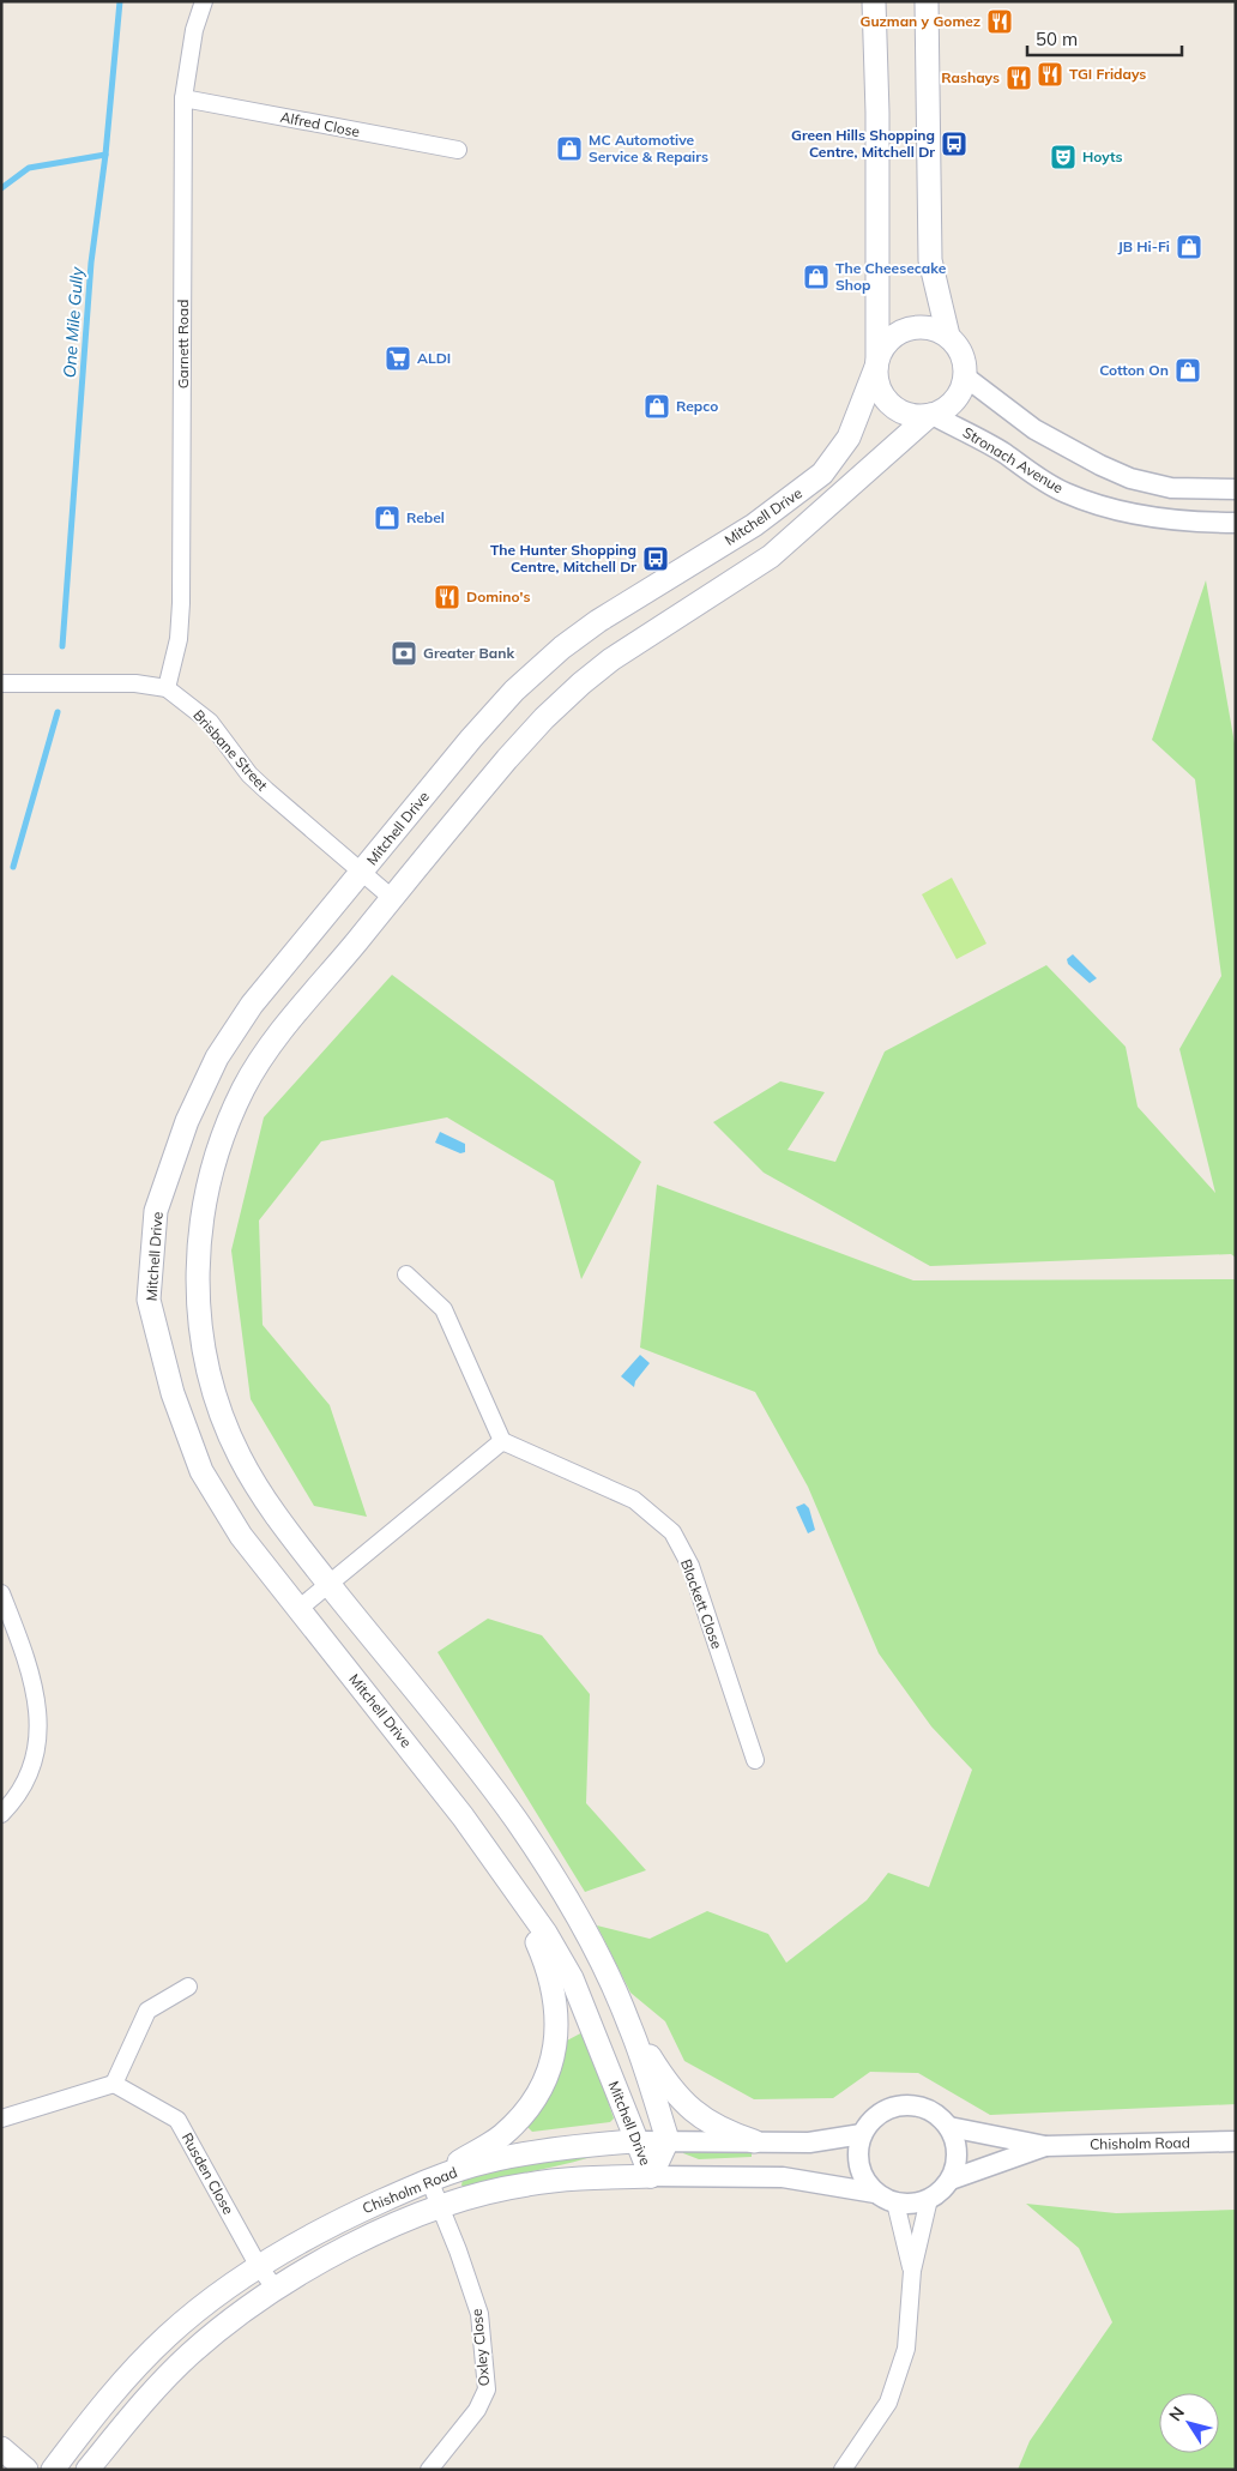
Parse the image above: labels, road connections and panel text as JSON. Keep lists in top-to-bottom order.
{
  "streets": {
    "main road": ["Mitchell Drive", "Chisholm Road"],
    "street": [
      "Alfred Close",
      "Garnett Road",
      "Stronach Avenue",
      "Brisbane Street",
      "Blackett Close",
      "Rusden Close",
      "Oxley Close"
    ]
  },
  "crossings": [
    ["Alfred Close", "Garnett Road"],
    ["Garnett Road", "Brisbane Street"],
    ["Stronach Avenue", "Mitchell Drive"],
    ["Mitchell Drive", "Brisbane Street"],
    ["Mitchell Drive", "Chisholm Road"],
    ["Chisholm Road", "Rusden Close"],
    ["Chisholm Road", "Oxley Close"]
  ],
  "water": ["One Mile Gully"],
  "places": {
    "restaurant": [
      "Guzman y Gomez",
      "TGI Fridays",
      "Rashays",
      "Domino's"
    ],
    "bus stop": ["Green Hills Shopping Centre, Mitchell Dr", "The Hunter Shopping Centre, Mitchell Dr"],
    "shop": [
      "MC Automotive Service & Repairs",
      "JB Hi-Fi",
      "The Cheesecake Shop",
      "Cotton On",
      "Repco",
      "Rebel"
    ],
    "theatre": ["Hoyts"],
    "supermarket": ["ALDI"],
    "bank": ["Greater Bank"]
  },
  "scale_bar": "50 m",
  "north": "top left"
}
